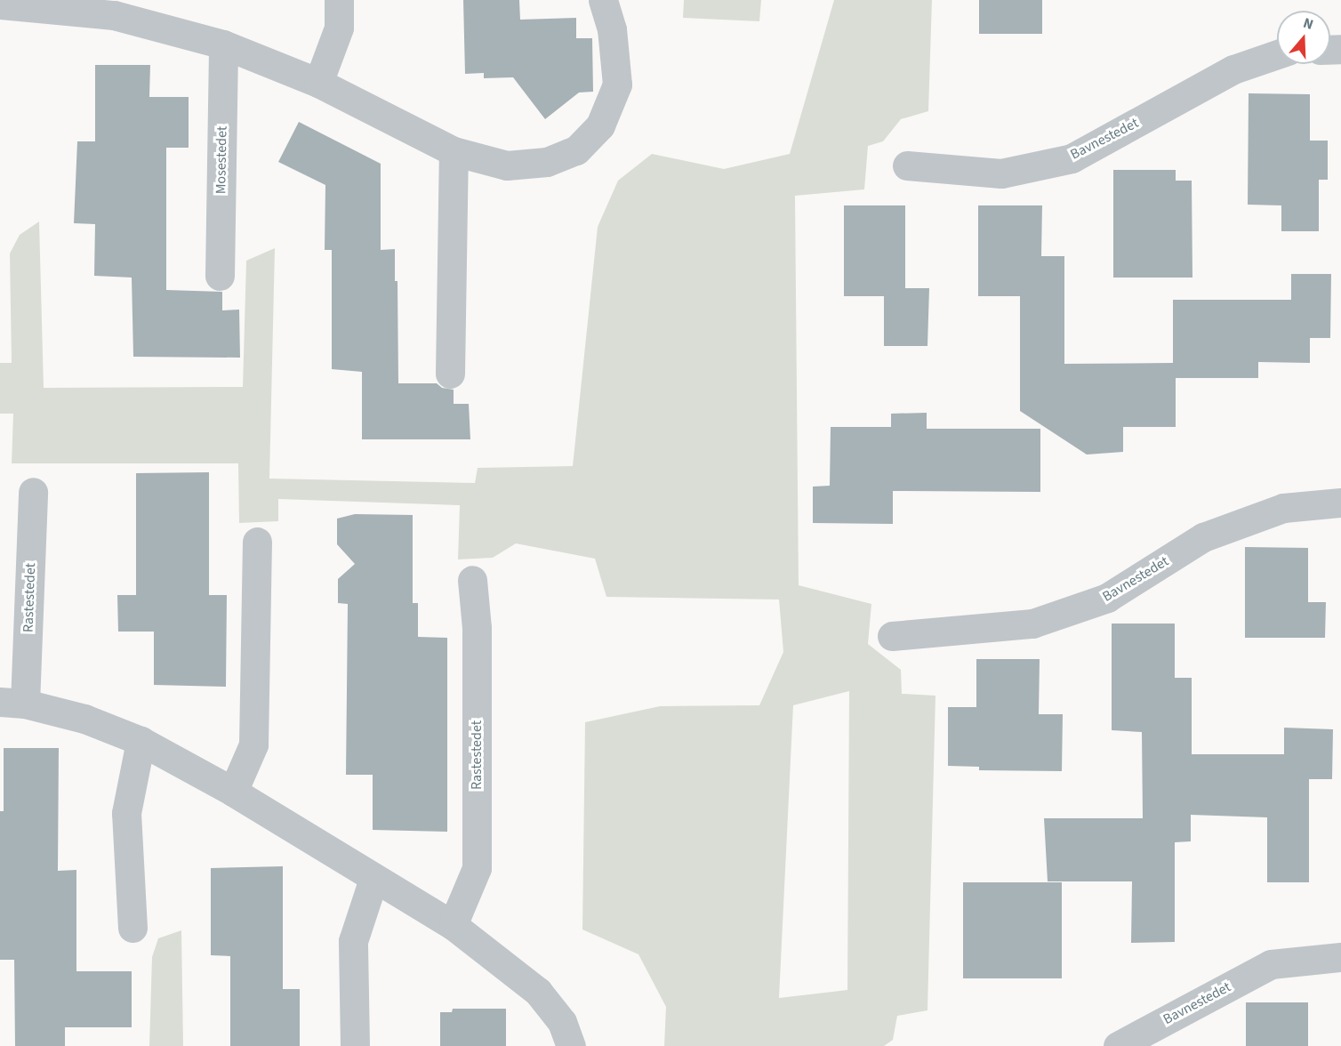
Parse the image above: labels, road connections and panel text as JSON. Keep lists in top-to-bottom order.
{
  "streets": {
    "street": ["Bavnestedet", "Mosestedet", "Rastestedet"]
  },
  "north": "top"
}
